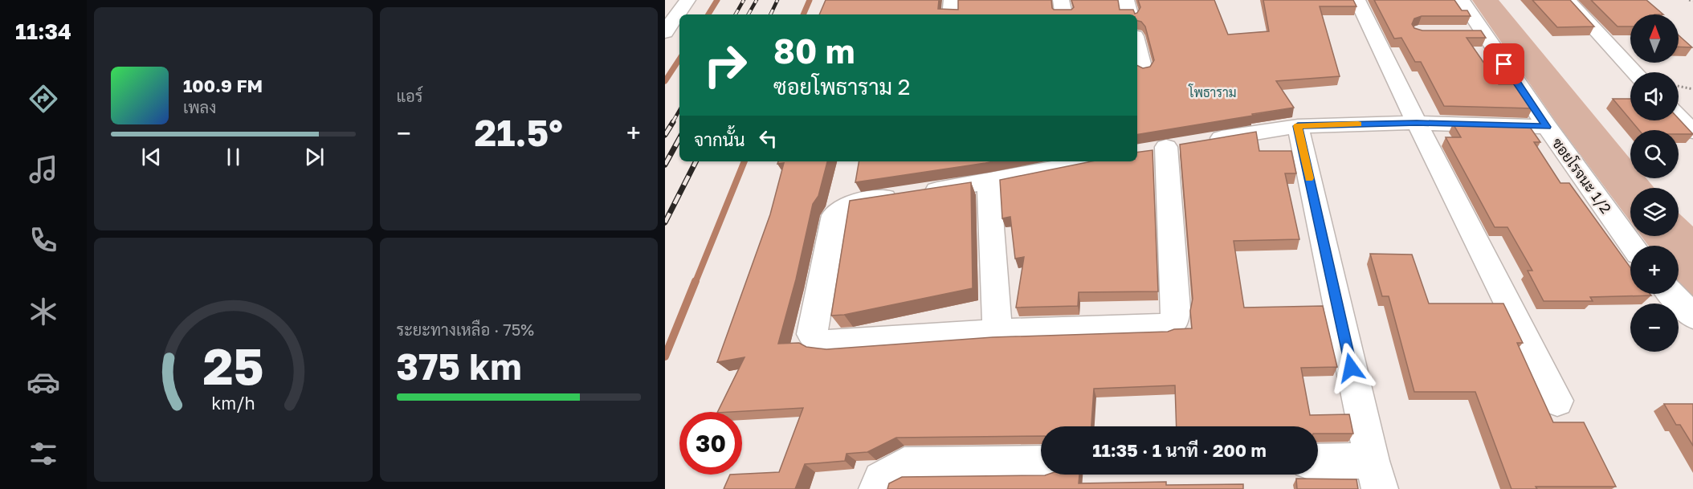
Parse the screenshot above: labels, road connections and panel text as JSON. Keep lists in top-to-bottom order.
{
  "streets": {
    "street": ["ซอยโรจนะ 1/2"]
  },
  "districts": ["โพธาราม"],
  "north": "top",
  "page": {
    "tabs": "11:34",
    "tile": [
      "แอร์",
      ["ระยะทางเหลือ · 75%", "375 km"]
    ],
    "map_buttons": ["+", "−"],
    "turn": ["80 m", "ซอยโพธาราม 2"],
    "song": ["100.9 FM", "เพลง"],
    "heat": ["−", "21.5°", "+"],
    "then": "จากนั้น",
    "limit": "30",
    "trip": "11:35 · 1 นาที · 200 m",
    "gauge": ["25", "km/h"]
  }
}
